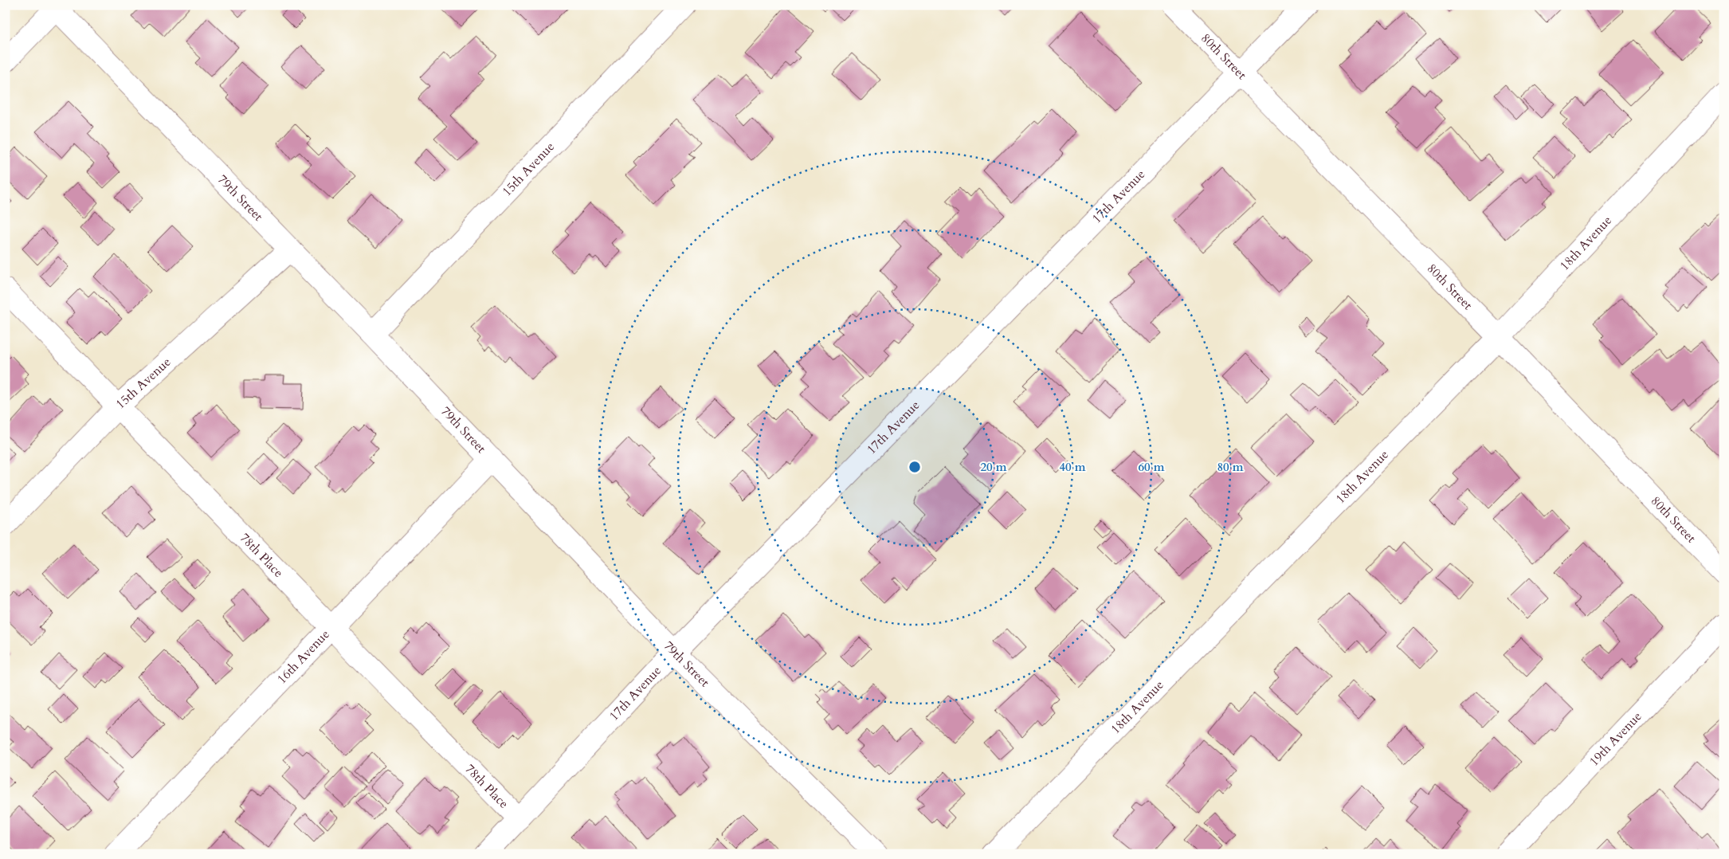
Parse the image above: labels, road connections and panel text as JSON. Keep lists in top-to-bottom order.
{
  "streets": {
    "street": [
      "80th Street",
      "15th Avenue",
      "17th Avenue",
      "79th Street",
      "18th Avenue",
      "78th Place",
      "16th Avenue",
      "19th Avenue"
    ]
  },
  "crossings": [
    ["80th Street", "17th Avenue"],
    ["80th Street", "18th Avenue"],
    ["15th Avenue", "79th Street"],
    ["15th Avenue", "78th Place"],
    ["17th Avenue", "79th Street"],
    ["17th Avenue", "78th Place"],
    ["79th Street", "16th Avenue"],
    ["78th Place", "16th Avenue"]
  ],
  "rings": [
    "20 m",
    "40 m",
    "60 m",
    "80 m"
  ]
}
